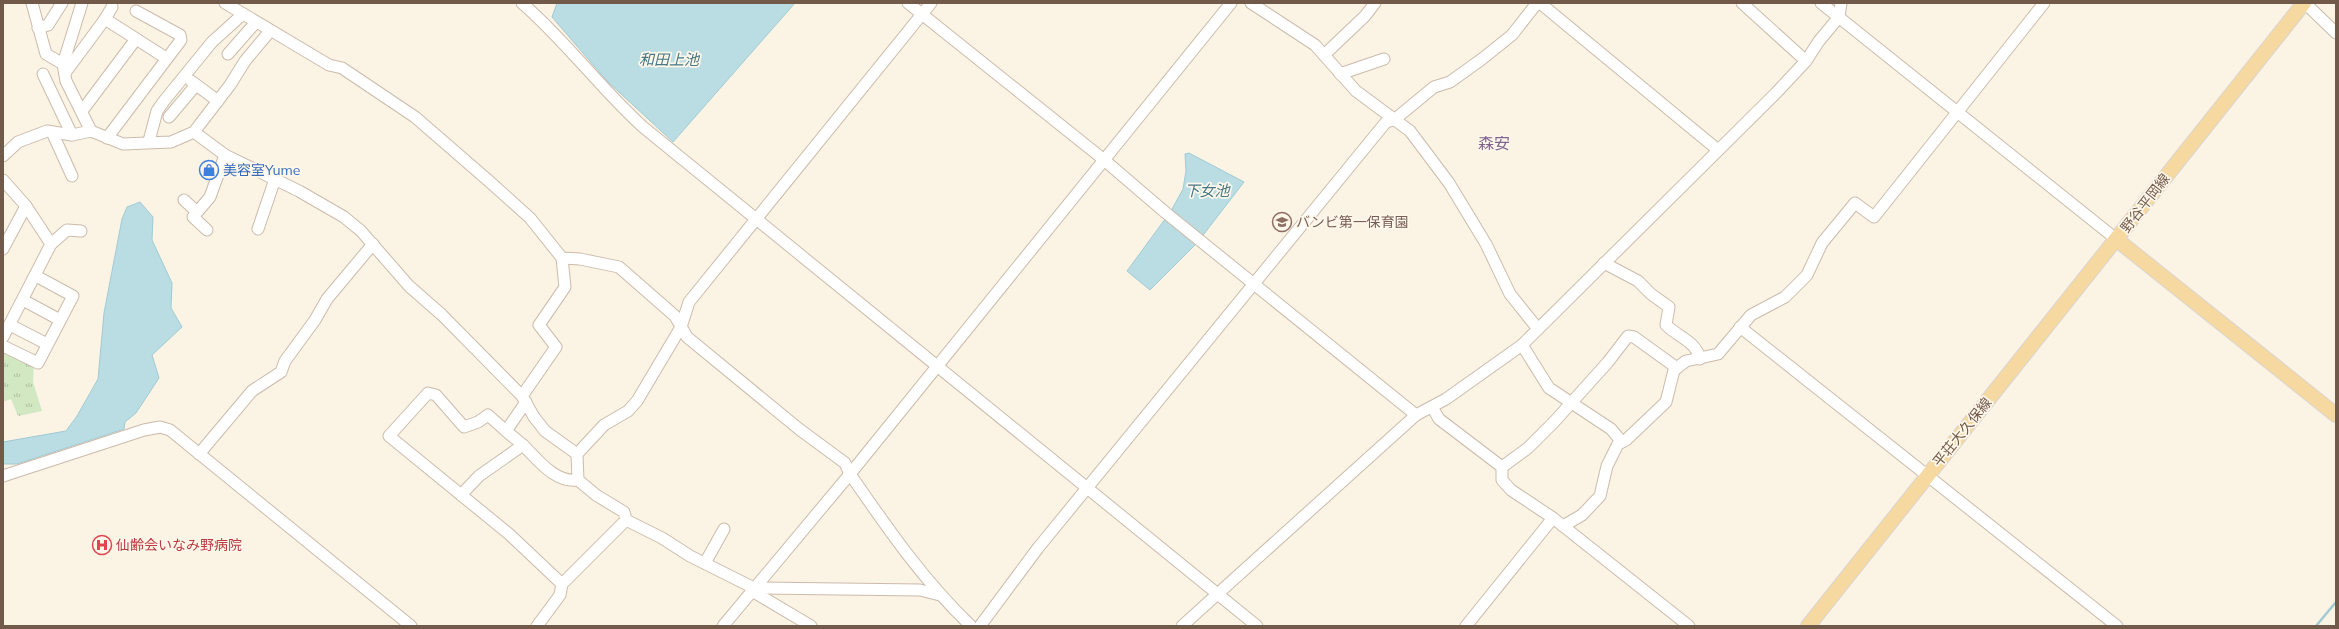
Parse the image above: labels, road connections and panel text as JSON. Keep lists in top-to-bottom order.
{
  "streets": {
    "main road": ["野谷平岡線", "平荘大久保線"]
  },
  "crossings": [
    ["野谷平岡線", "平荘大久保線"]
  ],
  "districts": ["森安"],
  "water": ["和田上池", "下女池"],
  "places": {
    "shop": ["美容室Yume"],
    "school or university": ["バンビ第一保育園"],
    "hospital": ["仙齢会いなみ野病院"]
  }
}
